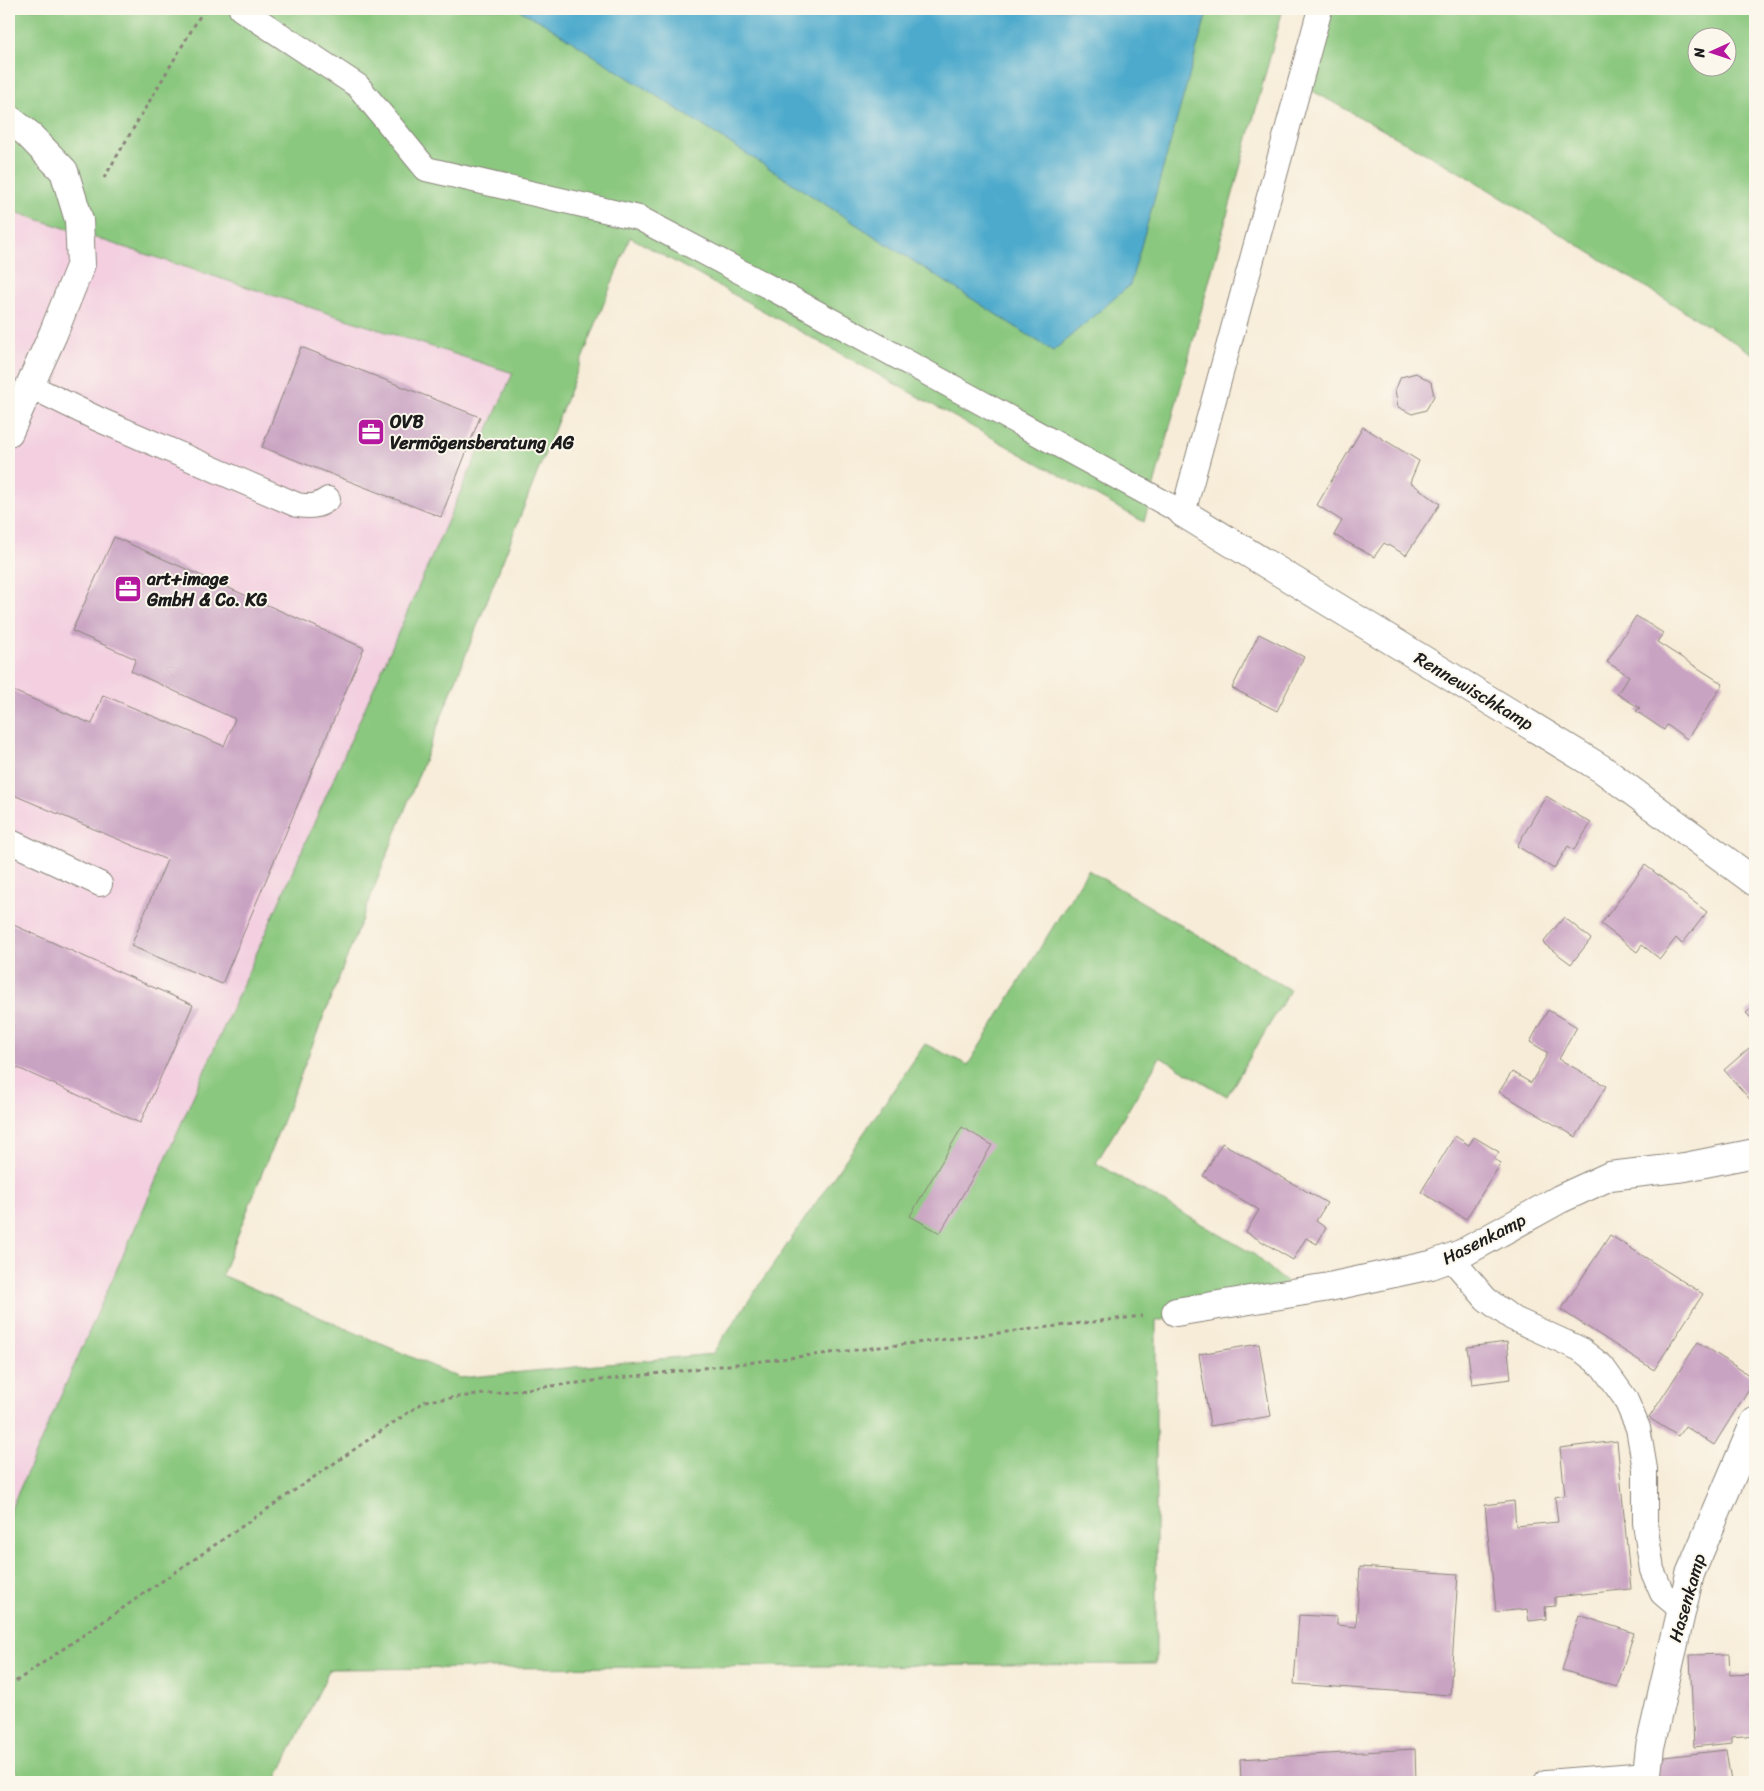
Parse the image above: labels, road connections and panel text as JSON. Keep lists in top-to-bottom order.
{
  "streets": {
    "street": ["Rennewischkamp", "Hasenkamp"]
  },
  "places": {
    "office": ["OVB Vermögensberatung AG", "art+image GmbH & Co. KG"]
  },
  "north": "left"
}
